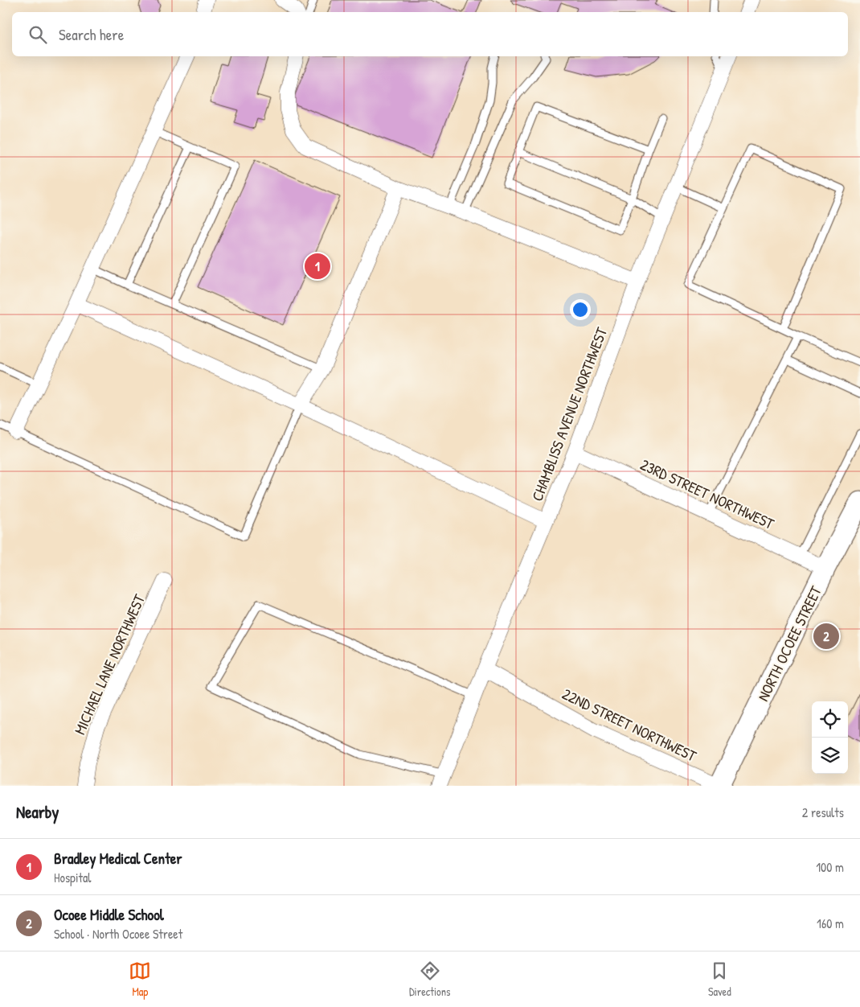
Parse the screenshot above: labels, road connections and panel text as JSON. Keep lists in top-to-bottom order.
{
  "streets": {
    "main road": ["NORTH OCOEE STREET"],
    "street": [
      "CHAMBLISS AVENUE NORTHWEST",
      "23RD STREET NORTHWEST",
      "MICHAEL LANE NORTHWEST",
      "22ND STREET NORTHWEST"
    ]
  },
  "crossings": [
    ["CHAMBLISS AVENUE NORTHWEST", "23RD STREET NORTHWEST"],
    ["CHAMBLISS AVENUE NORTHWEST", "22ND STREET NORTHWEST"],
    ["23RD STREET NORTHWEST", "NORTH OCOEE STREET"],
    ["NORTH OCOEE STREET", "22ND STREET NORTHWEST"]
  ],
  "page": {
    "search": "Search here",
    "pins": ["1", "2"],
    "heading": ["Nearby", "2 results"],
    "list": [
      {
        "mark": "1",
        "name": "Bradley Medical Center",
        "note": "Hospital",
        "value": "100 m"
      },
      {
        "mark": "2",
        "name": "Ocoee Middle School",
        "note": "School · North Ocoee Street",
        "value": "160 m"
      }
    ],
    "nav": ["Map", "Directions", "Saved"]
  }
}
